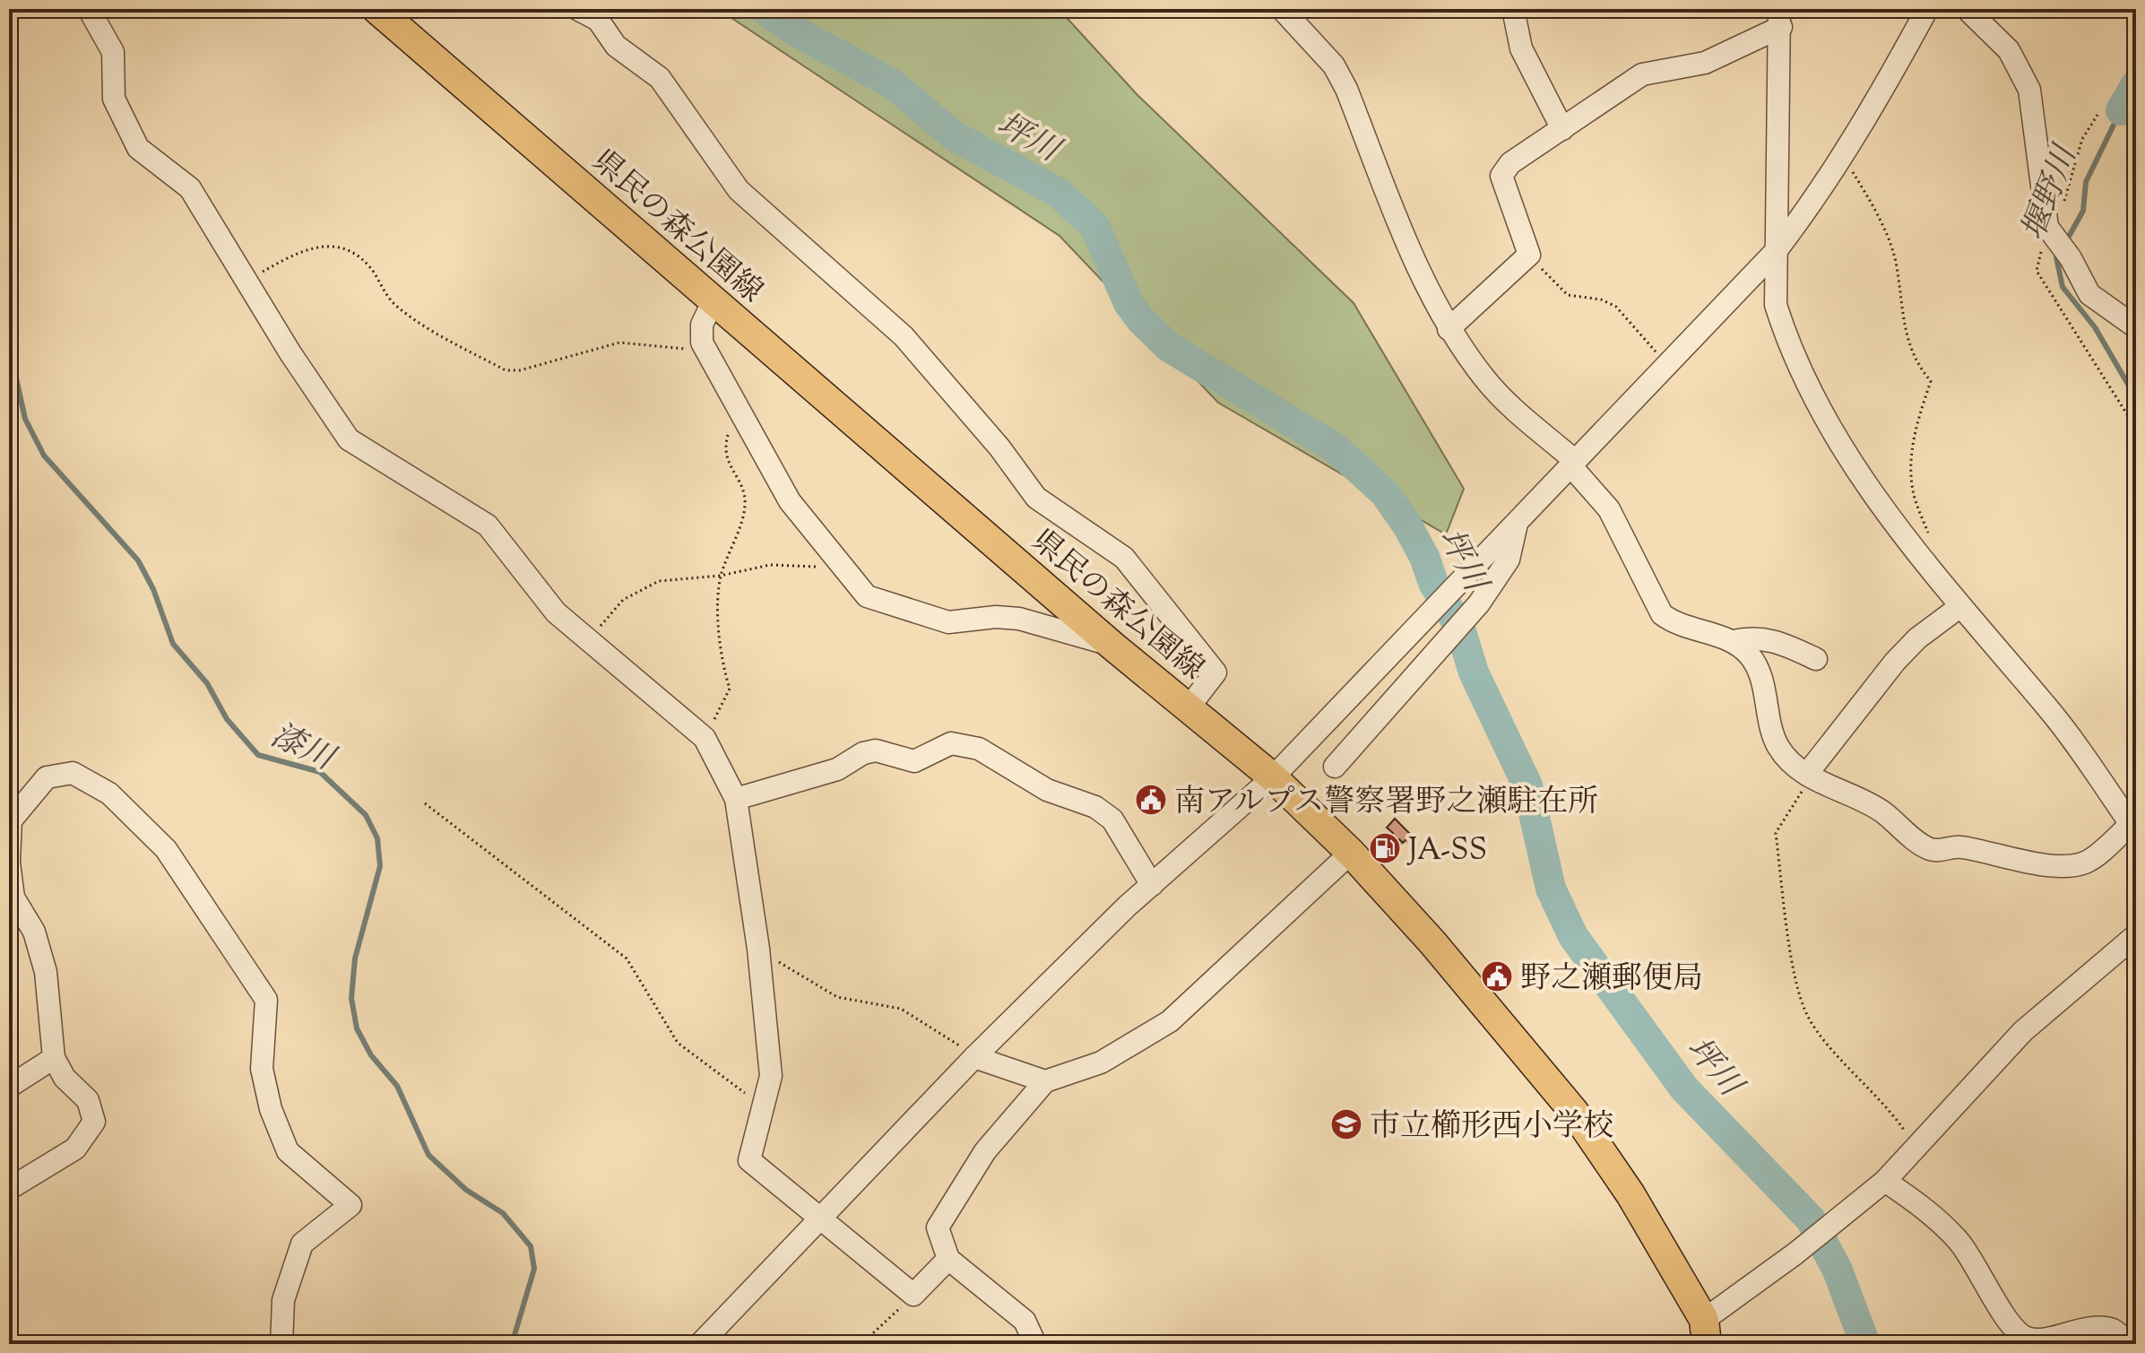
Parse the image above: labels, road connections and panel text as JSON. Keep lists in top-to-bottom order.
{
  "streets": {
    "main road": ["県民の森公園線"]
  },
  "water": ["坪川", "堰野川", "漆川"],
  "places": {
    "public building": ["南アルプス警察署野之瀬駐在所", "野之瀬郵便局"],
    "fuel station": ["JA-SS"],
    "school or university": ["市立櫛形西小学校"]
  }
}
